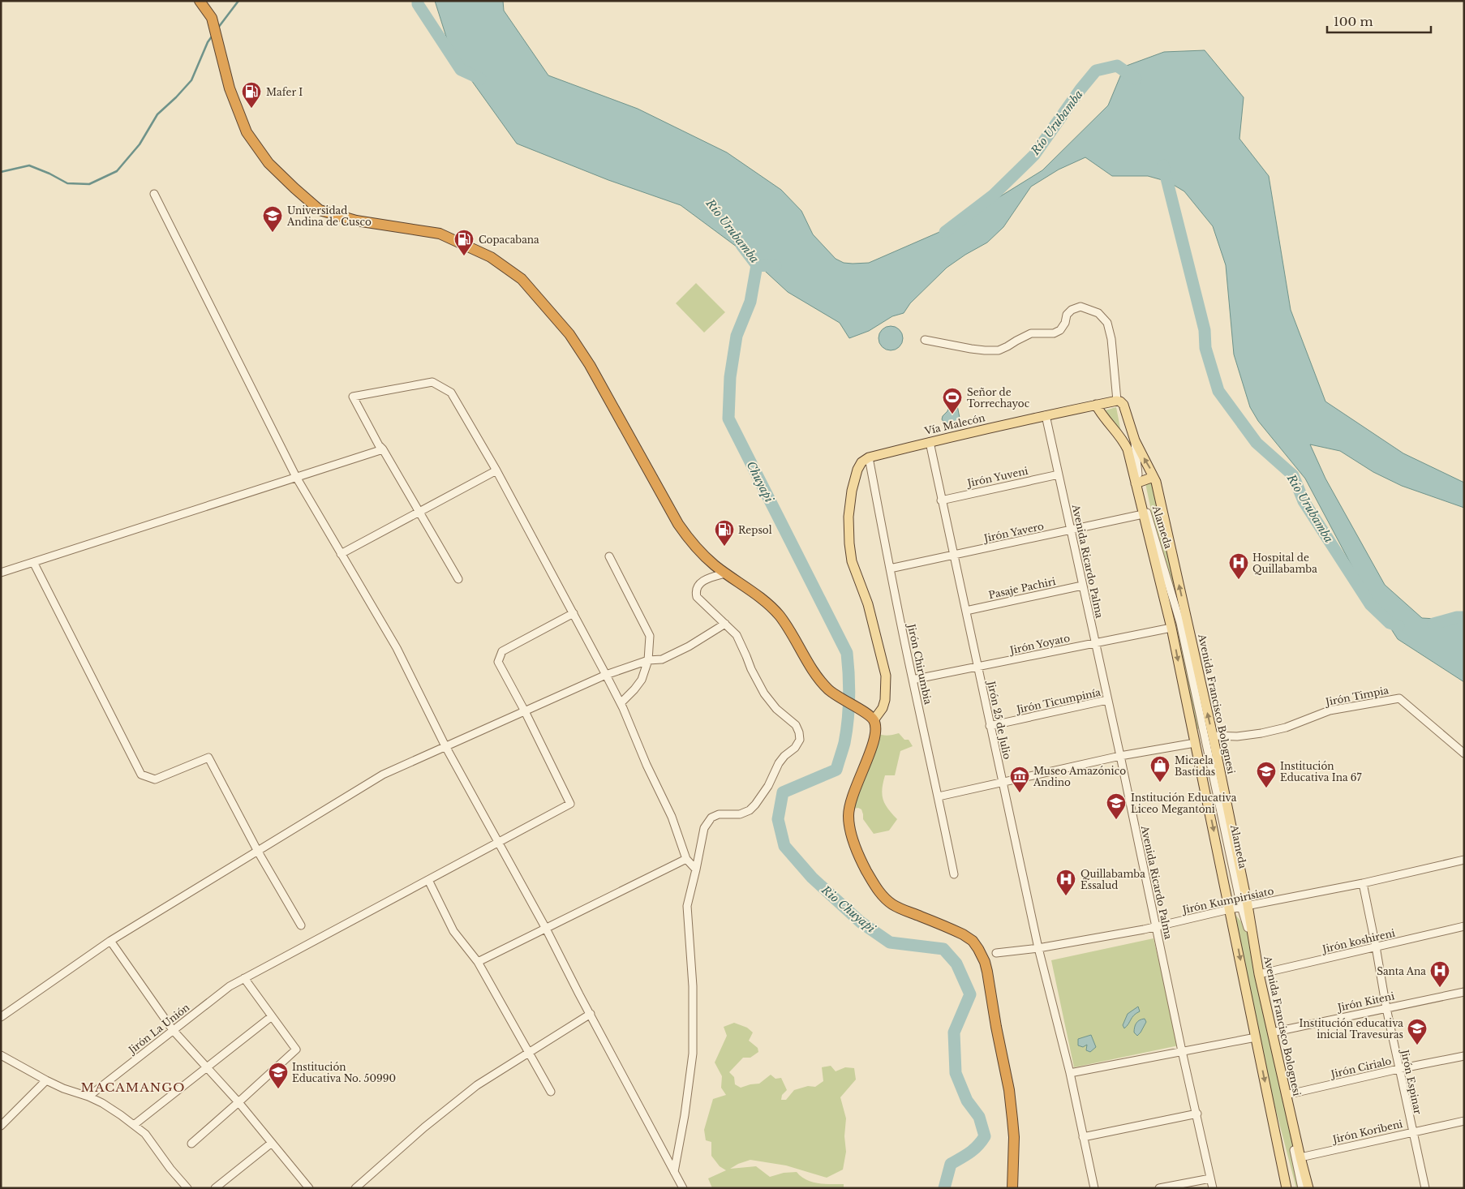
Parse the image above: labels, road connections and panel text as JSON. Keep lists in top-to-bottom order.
{
  "streets": {
    "main road": ["Vía Malecón", "Avenida Francisco Bolognesi"],
    "street": [
      "Jirón Yuveni",
      "Alameda",
      "Jirón Yavero",
      "Avenida Ricardo Palma",
      "Pasaje Pachiri",
      "Jirón Yoyato",
      "Jirón Chirumbia",
      "Jirón Timpia",
      "Jirón Ticumpinía",
      "Jirón 25 de Julio",
      "Jirón Kumpirisiato",
      "Jirón koshireni",
      "Jirón Kiteni",
      "Jirón La Unión",
      "Jirón Cirialo",
      "Jirón Espinar",
      "Jirón Koribeni"
    ]
  },
  "crossings": [
    ["Vía Malecón", "Avenida Ricardo Palma"],
    ["Vía Malecón", "Jirón Chirumbia"],
    ["Vía Malecón", "Avenida Francisco Bolognesi"],
    ["Vía Malecón", "Jirón 25 de Julio"],
    ["Jirón Yuveni", "Avenida Ricardo Palma"],
    ["Jirón Yuveni", "Jirón 25 de Julio"],
    ["Alameda", "Avenida Francisco Bolognesi"],
    ["Alameda", "Jirón Kumpirisiato"],
    ["Jirón Yavero", "Avenida Ricardo Palma"],
    ["Jirón Yavero", "Jirón Chirumbia"],
    ["Jirón Yavero", "Jirón 25 de Julio"],
    ["Avenida Ricardo Palma", "Pasaje Pachiri"],
    ["Avenida Ricardo Palma", "Jirón Yoyato"],
    ["Avenida Ricardo Palma", "Jirón Ticumpinía"],
    ["Avenida Ricardo Palma", "Jirón Kumpirisiato"],
    ["Pasaje Pachiri", "Jirón 25 de Julio"],
    ["Jirón Yoyato", "Jirón Chirumbia"],
    ["Jirón Yoyato", "Jirón 25 de Julio"],
    ["Jirón Timpia", "Avenida Francisco Bolognesi"],
    ["Jirón Ticumpinía", "Jirón 25 de Julio"],
    ["Avenida Francisco Bolognesi", "Jirón Kumpirisiato"],
    ["Avenida Francisco Bolognesi", "Jirón koshireni"],
    ["Avenida Francisco Bolognesi", "Jirón Kiteni"],
    ["Avenida Francisco Bolognesi", "Jirón Cirialo"],
    ["Avenida Francisco Bolognesi", "Jirón Koribeni"],
    ["Jirón 25 de Julio", "Jirón Kumpirisiato"],
    ["Jirón Kumpirisiato", "Jirón Espinar"],
    ["Jirón koshireni", "Jirón Espinar"],
    ["Jirón Kiteni", "Jirón Espinar"],
    ["Jirón Cirialo", "Jirón Espinar"],
    ["Jirón Espinar", "Jirón Koribeni"]
  ],
  "districts": ["MACAMANGO"],
  "water": ["Río Urubamba", "Chuyapi", "Rio Chuyapi"],
  "places": {
    "fuel station": ["Mafer I", "Copacabana", "Repsol"],
    "school or university": [
      "Universidad Andina de Cusco",
      "Institución Educativa Ina 67",
      "Institución Educativa Liceo Megantoni",
      "Institución educativa inicial Travesuras",
      "Institución Educativa No. 50990"
    ],
    "sports": ["Señor de Torrechayoc"],
    "hospital": ["Hospital de Quillabamba", "Quillabamba Essalud", "Santa Ana"],
    "shop": ["Micaela Bastidas"],
    "museum": ["Museo Amazónico Andino"]
  },
  "scale_bar": "100 m"
}
